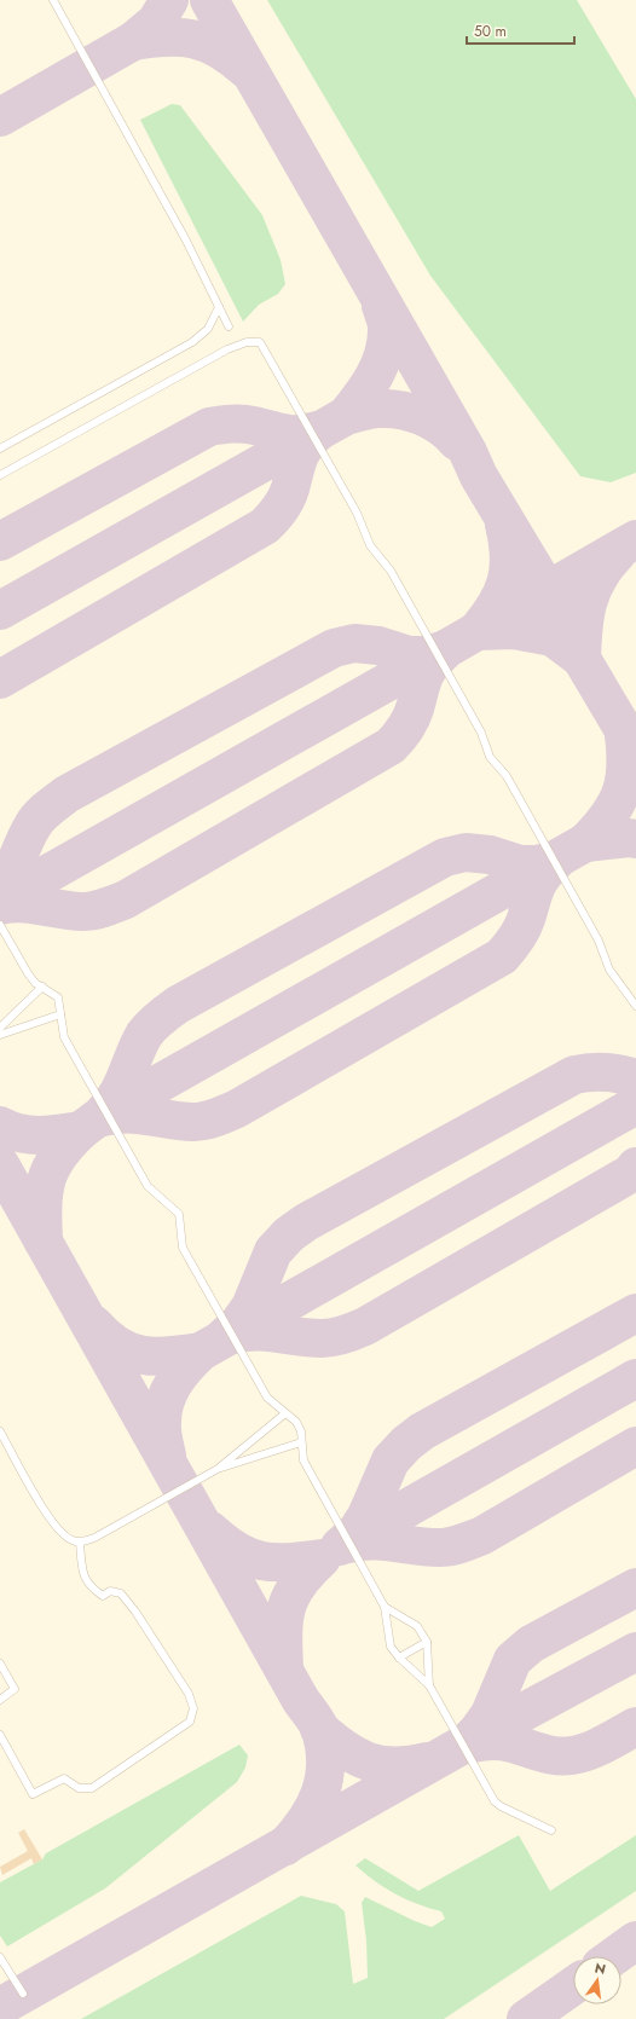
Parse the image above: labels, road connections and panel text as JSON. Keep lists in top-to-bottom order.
{
  "scale_bar": "50 m",
  "north": "top"
}
